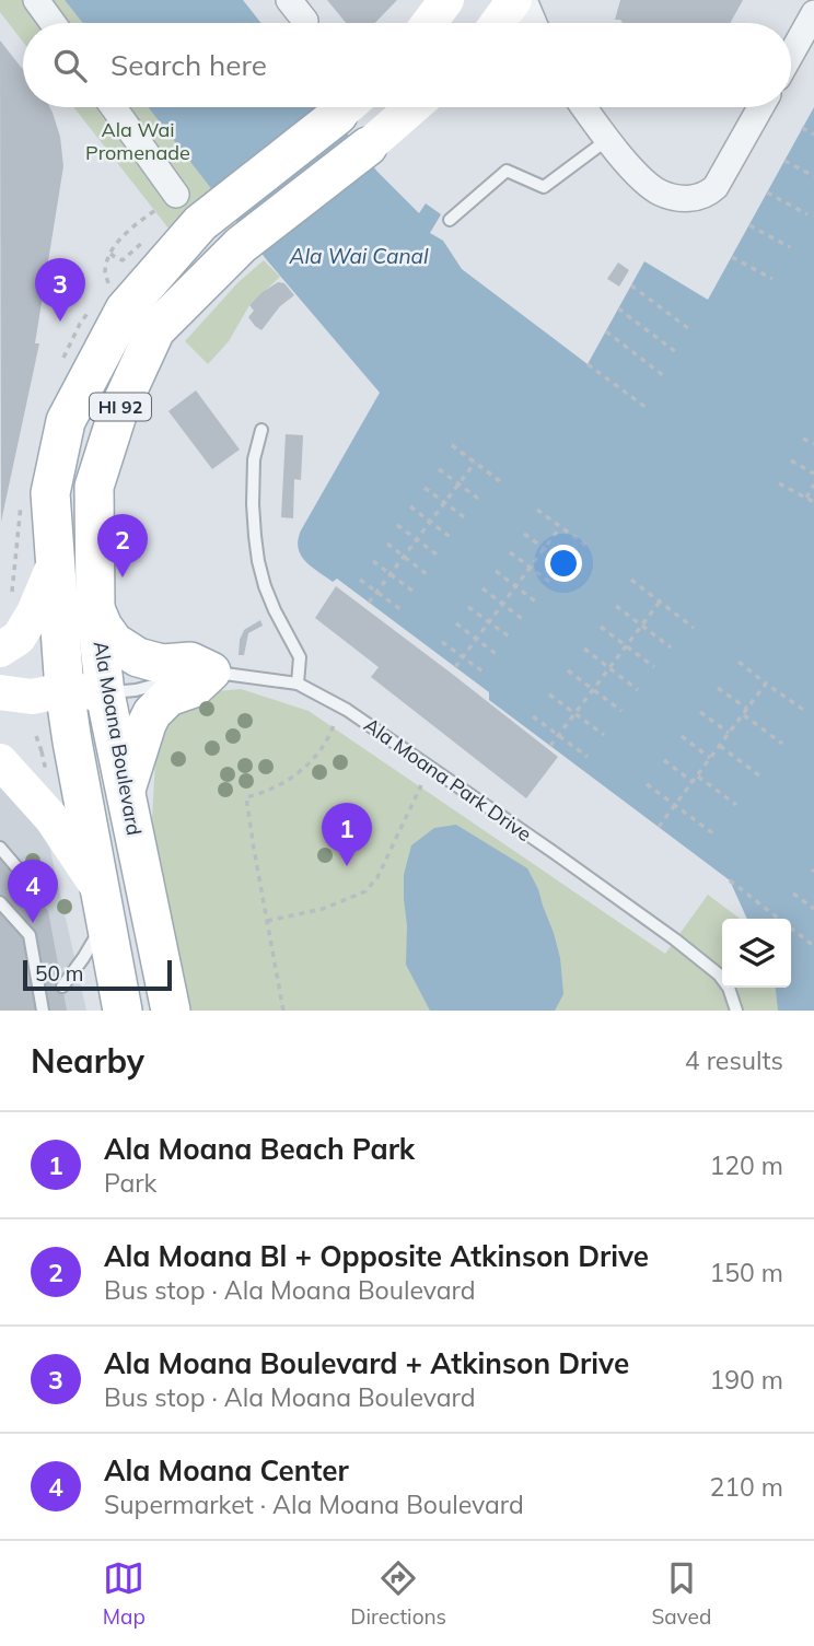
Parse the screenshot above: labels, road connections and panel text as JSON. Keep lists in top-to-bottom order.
{
  "streets": {
    "main road": ["HI 92", "Ala Moana Boulevard"],
    "lane": ["Ala Moana Park Drive"]
  },
  "crossings": [
    ["Ala Moana Boulevard", "Ala Moana Park Drive"]
  ],
  "water": ["Ala Wai Canal"],
  "parks": ["Ala Wai Promenade"],
  "scale_bar": "50 m",
  "page": {
    "search": "Search here",
    "pins": [
      "3",
      "2",
      "1",
      "4"
    ],
    "scale": "50 m",
    "heading": ["Nearby", "4 results"],
    "list": [
      {
        "mark": "1",
        "name": "Ala Moana Beach Park",
        "note": "Park",
        "value": "120 m"
      },
      {
        "mark": "2",
        "name": "Ala Moana Bl + Opposite Atkinson Drive",
        "note": "Bus stop · Ala Moana Boulevard",
        "value": "150 m"
      },
      {
        "mark": "3",
        "name": "Ala Moana Boulevard + Atkinson Drive",
        "note": "Bus stop · Ala Moana Boulevard",
        "value": "190 m"
      },
      {
        "mark": "4",
        "name": "Ala Moana Center",
        "note": "Supermarket · Ala Moana Boulevard",
        "value": "210 m"
      }
    ],
    "nav": ["Map", "Directions", "Saved"]
  }
}
